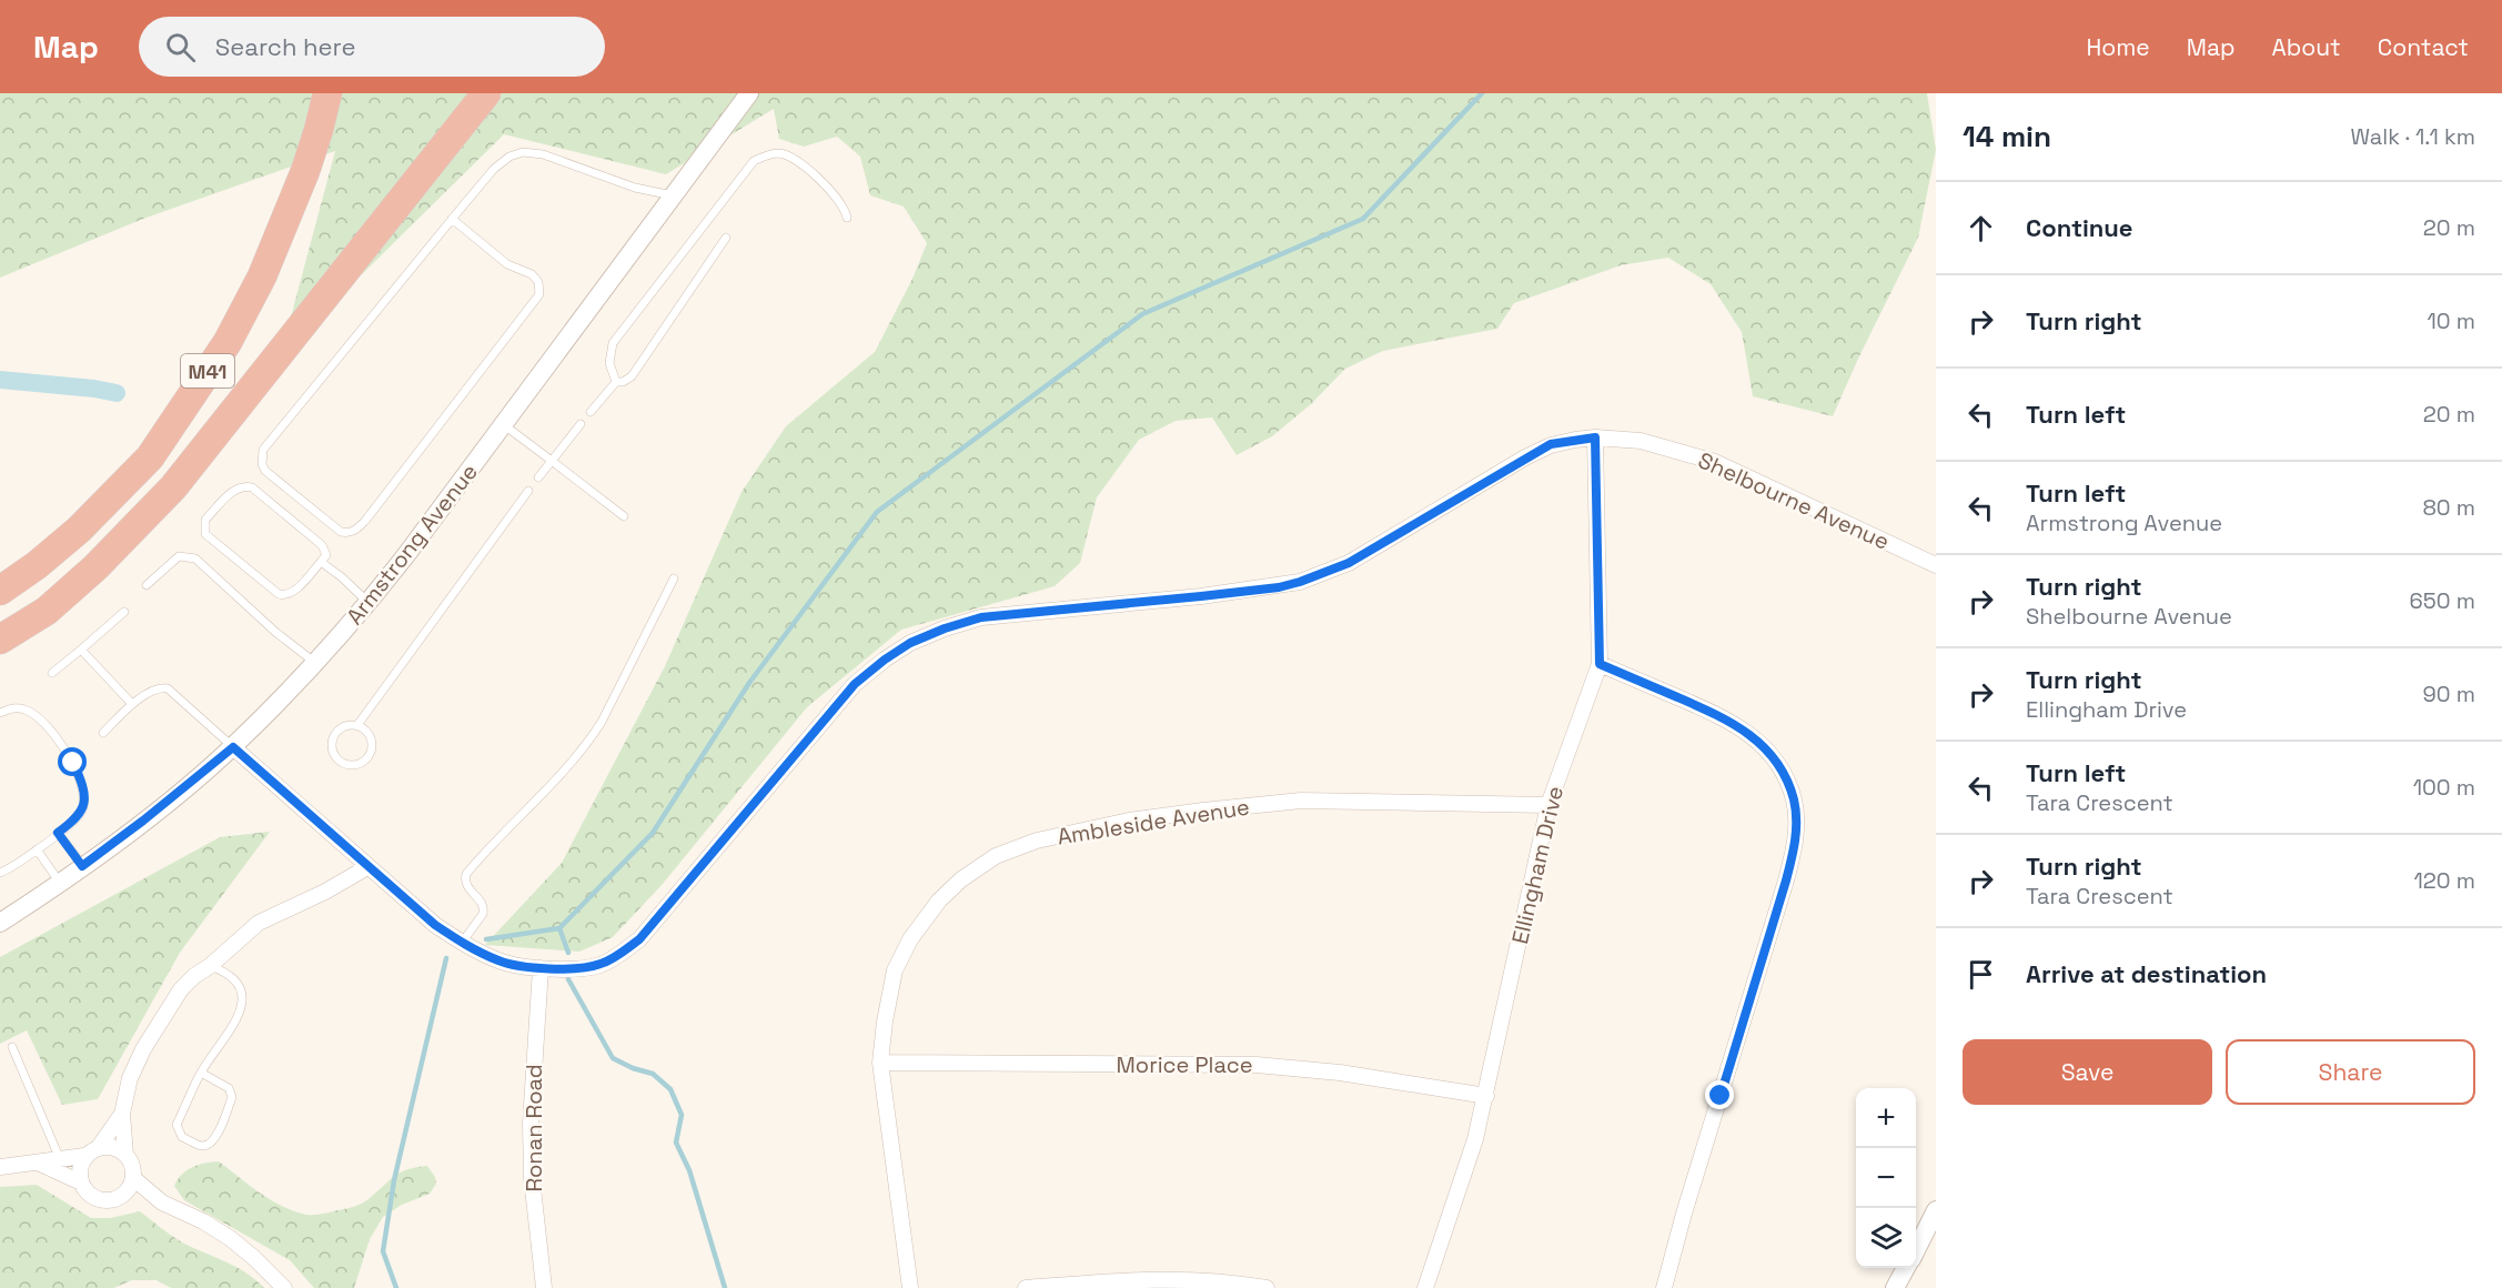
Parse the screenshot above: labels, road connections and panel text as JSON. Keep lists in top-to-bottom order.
{
  "streets": {
    "highway": ["M41"],
    "street": [
      "Shelbourne Avenue",
      "Armstrong Avenue",
      "Ambleside Avenue",
      "Ellingham Drive",
      "Morice Place",
      "Ronan Road"
    ]
  },
  "crossings": [
    ["Shelbourne Avenue", "Armstrong Avenue"],
    ["Shelbourne Avenue", "Ellingham Drive"],
    ["Shelbourne Avenue", "Ronan Road"],
    ["Ambleside Avenue", "Ellingham Drive"],
    ["Ambleside Avenue", "Morice Place"],
    ["Ellingham Drive", "Morice Place"]
  ],
  "page": {
    "header": "Map",
    "search": "Search here",
    "nav": [
      "Home",
      "Map",
      "About",
      "Contact"
    ],
    "heading": ["14 min", "Walk · 1.1 km"],
    "list": [
      ["Continue", "20 m"],
      ["Turn right", "10 m"],
      ["Turn left", "20 m"],
      ["Turn left", "Armstrong Avenue", "80 m"],
      ["Turn right", "Shelbourne Avenue", "650 m"],
      ["Turn right", "Ellingham Drive", "90 m"],
      ["Turn left", "Tara Crescent", "100 m"],
      ["Turn right", "Tara Crescent", "120 m"],
      "Arrive at destination"
    ],
    "buttons": ["Save", "Share"],
    "map_buttons": ["+", "−"]
  }
}
